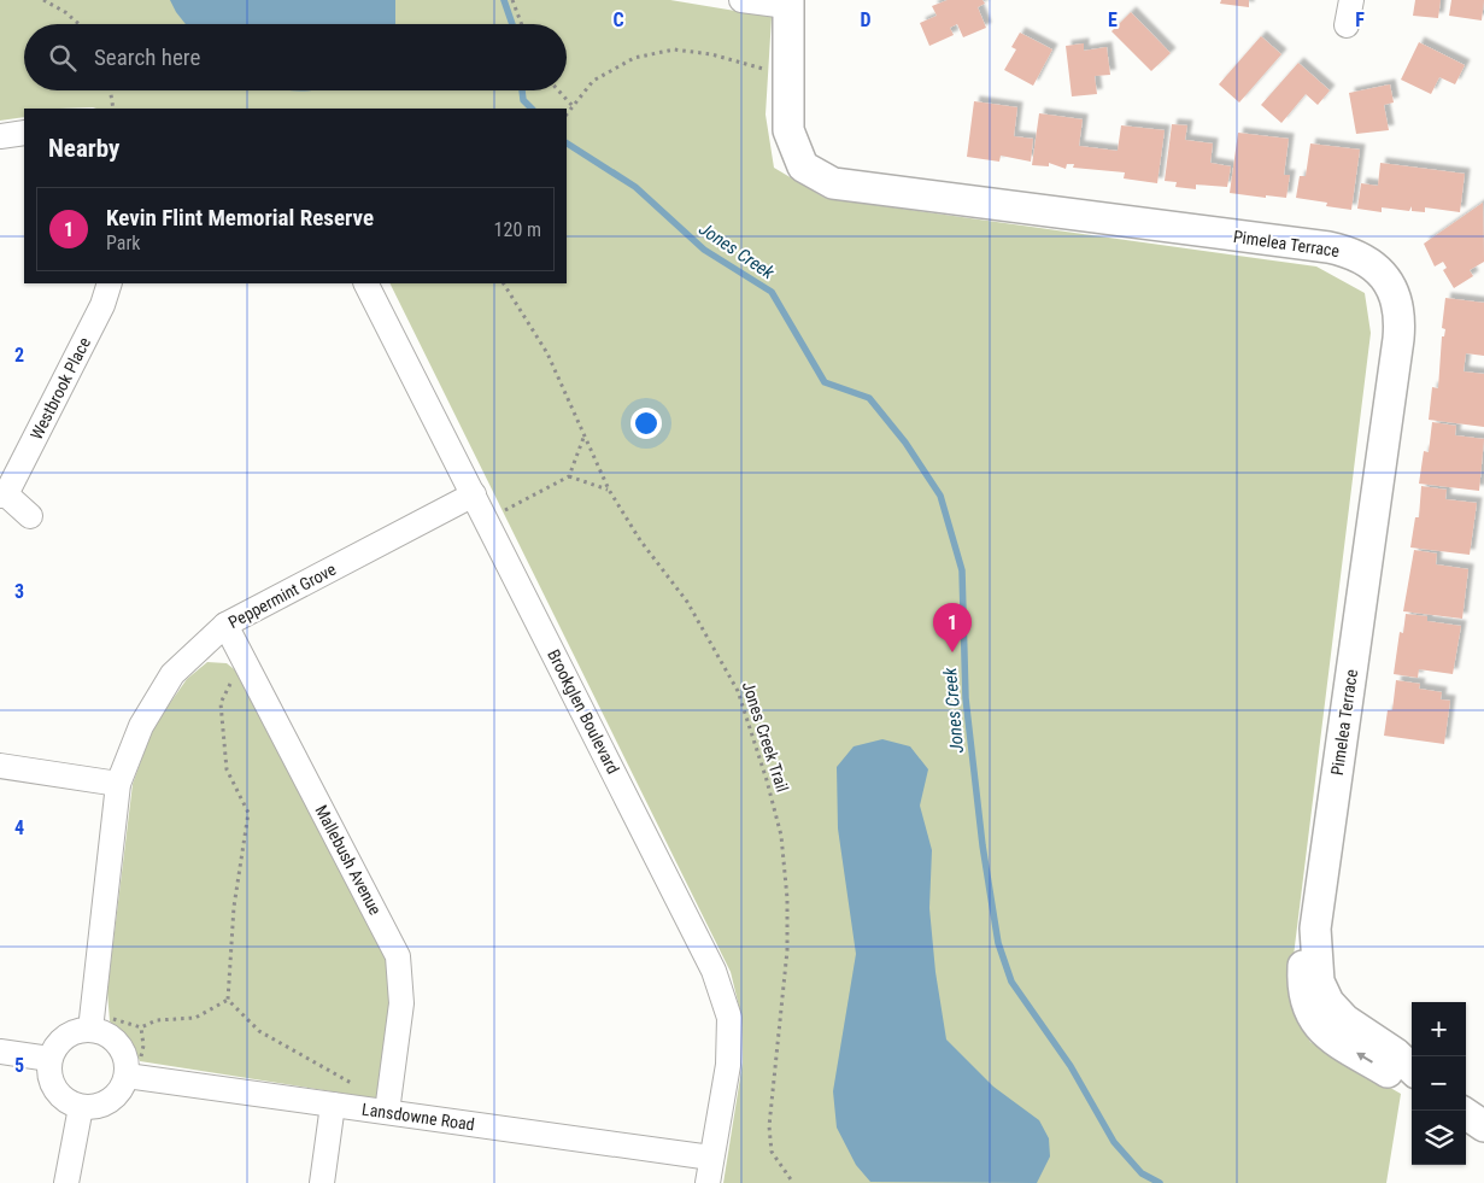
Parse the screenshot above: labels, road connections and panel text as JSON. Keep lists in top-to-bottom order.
{
  "streets": {
    "street": [
      "Pimelea Terrace",
      "Westbrook Place",
      "Peppermint Grove",
      "Brookglen Boulevard",
      "Mallebush Avenue",
      "Lansdowne Road"
    ],
    "path": ["Jones Creek Trail"]
  },
  "crossings": [
    ["Peppermint Grove", "Brookglen Boulevard"],
    ["Peppermint Grove", "Mallebush Avenue"],
    ["Peppermint Grove", "Lansdowne Road"],
    ["Brookglen Boulevard", "Lansdowne Road"],
    ["Mallebush Avenue", "Lansdowne Road"]
  ],
  "water": ["Jones Creek"],
  "page": {
    "search": "Search here",
    "heading": "Nearby",
    "list": [
      {
        "mark": "1",
        "name": "Kevin Flint Memorial Reserve",
        "note": "Park",
        "value": "120 m"
      }
    ],
    "pins": "1",
    "map_buttons": ["+", "−"]
  },
  "grid": {
    "columns": [
      "C",
      "D",
      "E",
      "F"
    ],
    "rows": [
      "2",
      "3",
      "4",
      "5"
    ]
  }
}
